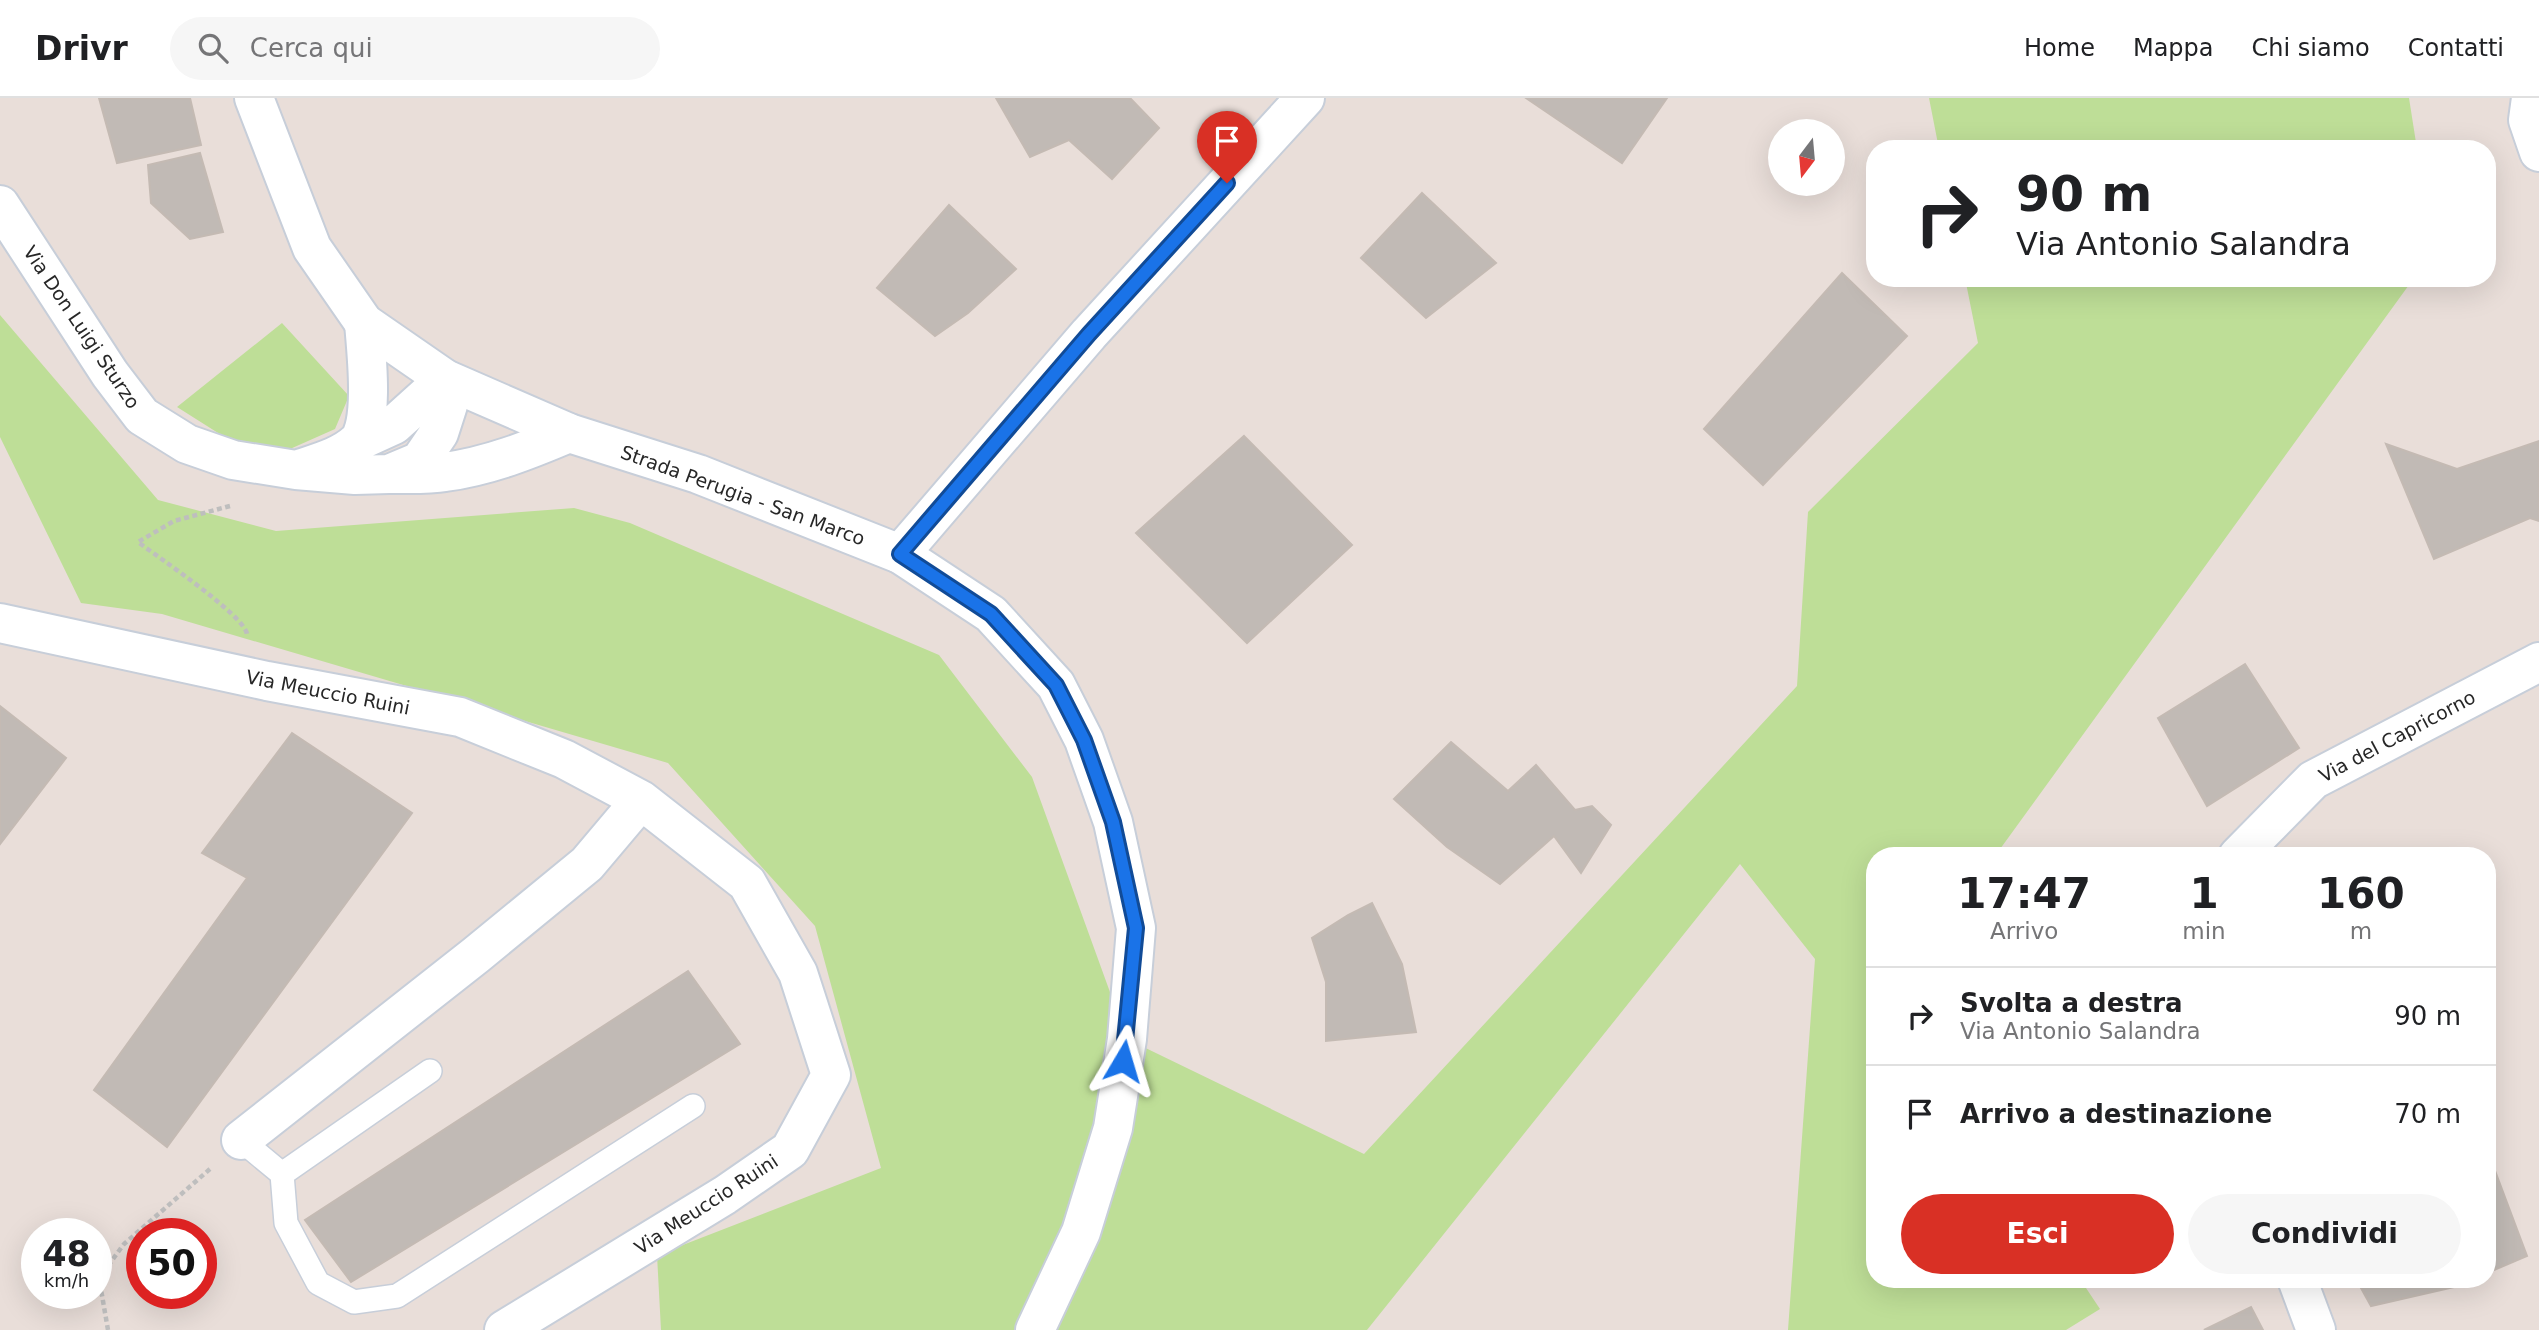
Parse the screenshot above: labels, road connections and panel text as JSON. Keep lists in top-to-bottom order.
{
  "streets": {
    "street": [
      "Via Don Luigi Sturzo",
      "Strada Perugia - San Marco",
      "Via Meuccio Ruini",
      "Via del Capricorno"
    ]
  },
  "crossings": [
    ["Via Don Luigi Sturzo", "Strada Perugia - San Marco"]
  ],
  "north": "bottom",
  "page": {
    "header": "Drivr",
    "search": "Cerca qui",
    "nav": [
      "Home",
      "Mappa",
      "Chi siamo",
      "Contatti"
    ],
    "turn": ["90 m", "Via Antonio Salandra"],
    "eta": [
      "17:47",
      "Arrivo",
      "1",
      "min",
      "160",
      "m"
    ],
    "list": [
      {
        "name": "Svolta a destra",
        "note": "Via Antonio Salandra",
        "value": "90 m"
      },
      {
        "name": "Arrivo a destinazione",
        "value": "70 m"
      }
    ],
    "buttons": ["Esci", "Condividi"],
    "speed": "48 km/h",
    "limit": "50"
  }
}
